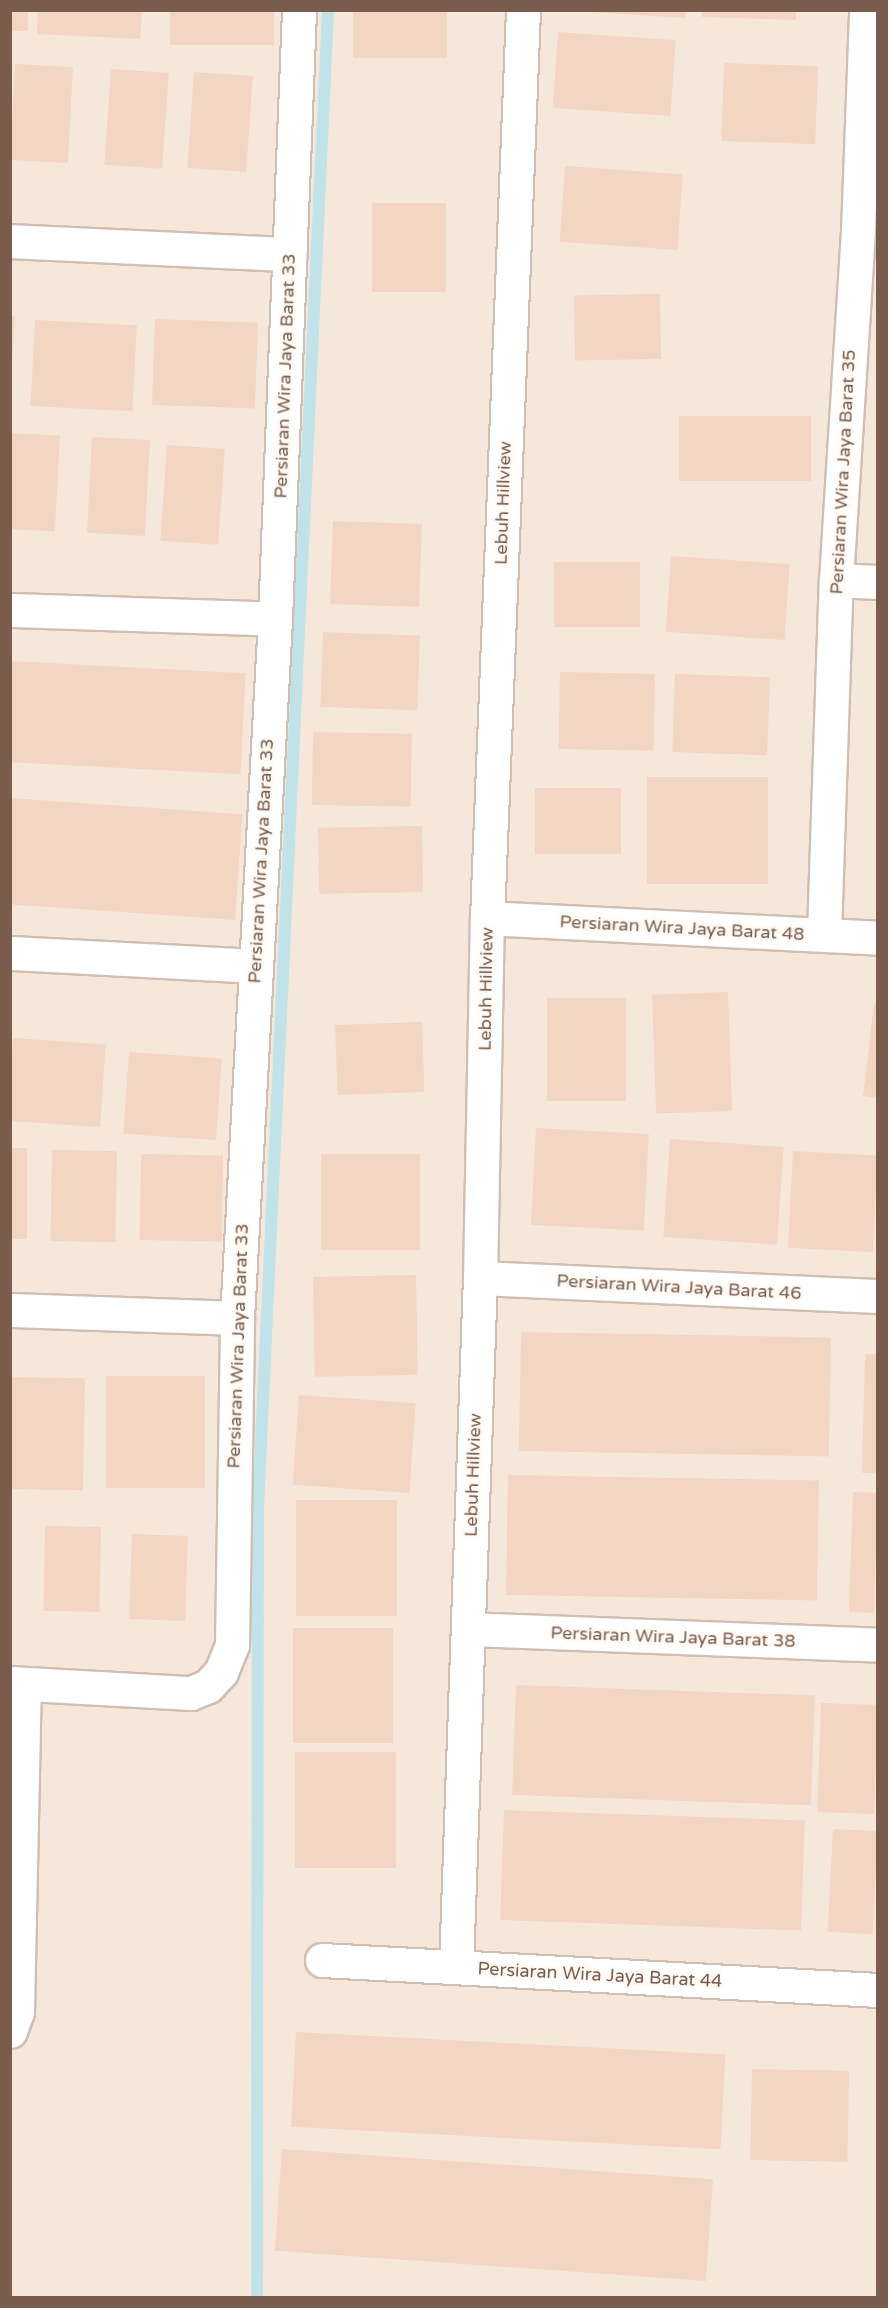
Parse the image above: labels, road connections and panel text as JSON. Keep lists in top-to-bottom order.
{
  "streets": {
    "street": [
      "Persiaran Wira Jaya Barat 33",
      "Persiaran Wira Jaya Barat 35",
      "Lebuh Hillview",
      "Persiaran Wira Jaya Barat 48",
      "Persiaran Wira Jaya Barat 46",
      "Persiaran Wira Jaya Barat 38",
      "Persiaran Wira Jaya Barat 44"
    ]
  },
  "crossings": [
    ["Persiaran Wira Jaya Barat 35", "Persiaran Wira Jaya Barat 48"],
    ["Lebuh Hillview", "Persiaran Wira Jaya Barat 48"],
    ["Lebuh Hillview", "Persiaran Wira Jaya Barat 46"],
    ["Lebuh Hillview", "Persiaran Wira Jaya Barat 38"],
    ["Lebuh Hillview", "Persiaran Wira Jaya Barat 44"]
  ]
}
